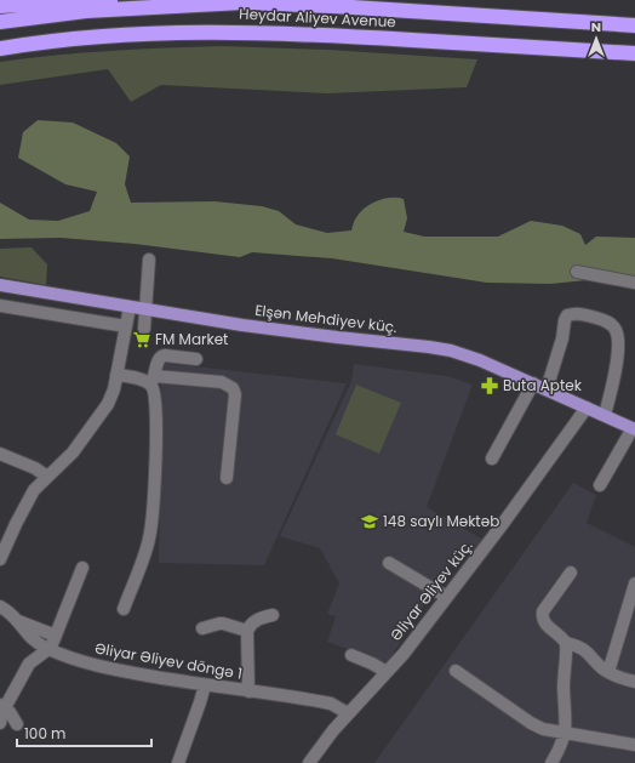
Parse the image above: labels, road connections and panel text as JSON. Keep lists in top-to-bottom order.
{
  "streets": {
    "highway": ["Heydar Aliyev Avenue"],
    "main road": ["Elşən Mehdiyev küç."],
    "street": ["Əliyar Əliyev küç.", "Əliyar Əliyev döngə 1"]
  },
  "crossings": [
    ["Elşən Mehdiyev küç.", "Əliyar Əliyev küç."],
    ["Əliyar Əliyev küç.", "Əliyar Əliyev döngə 1"]
  ],
  "places": {
    "supermarket": ["FM Market"],
    "pharmacy": ["Buta Aptek"],
    "school or university": ["148 saylı Məktəb"]
  },
  "scale_bar": "100 m",
  "north": "top"
}
